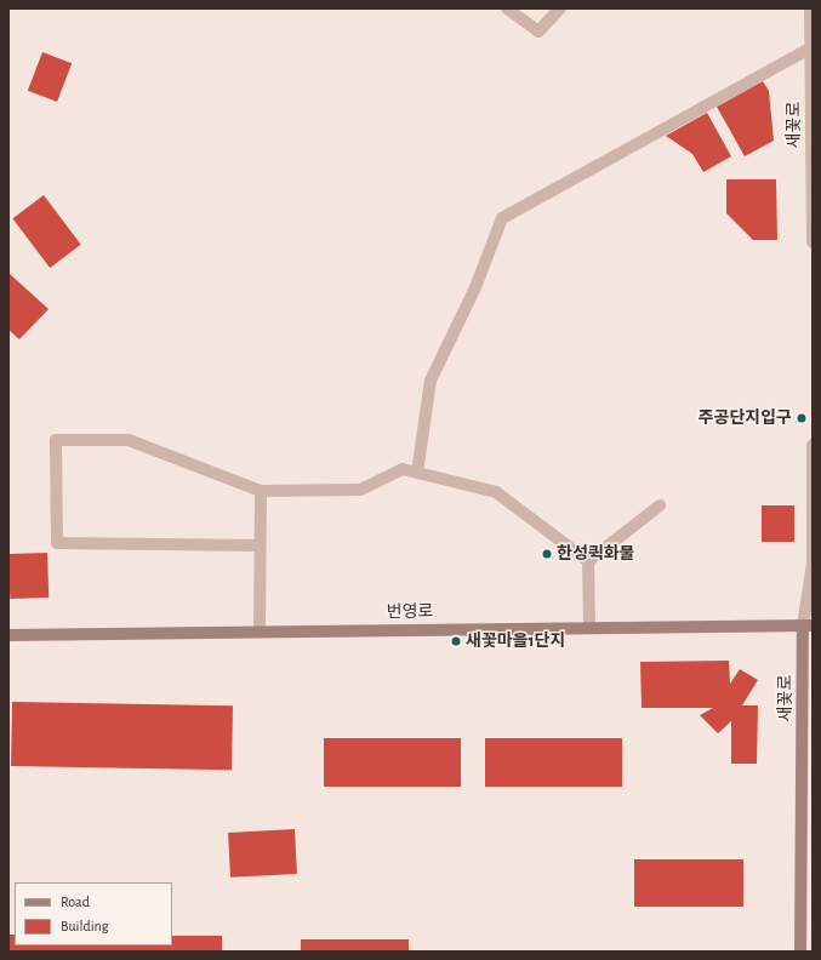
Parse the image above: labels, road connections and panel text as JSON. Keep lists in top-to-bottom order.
{
  "streets": {
    "street": ["새꽃로", "번영로"]
  },
  "crossings": [
    ["새꽃로", "번영로"]
  ],
  "places": ["주공단지입구", "한성퀵화물", "새꽃마을1단지"],
  "legend": ["Road", "Building"]
}
